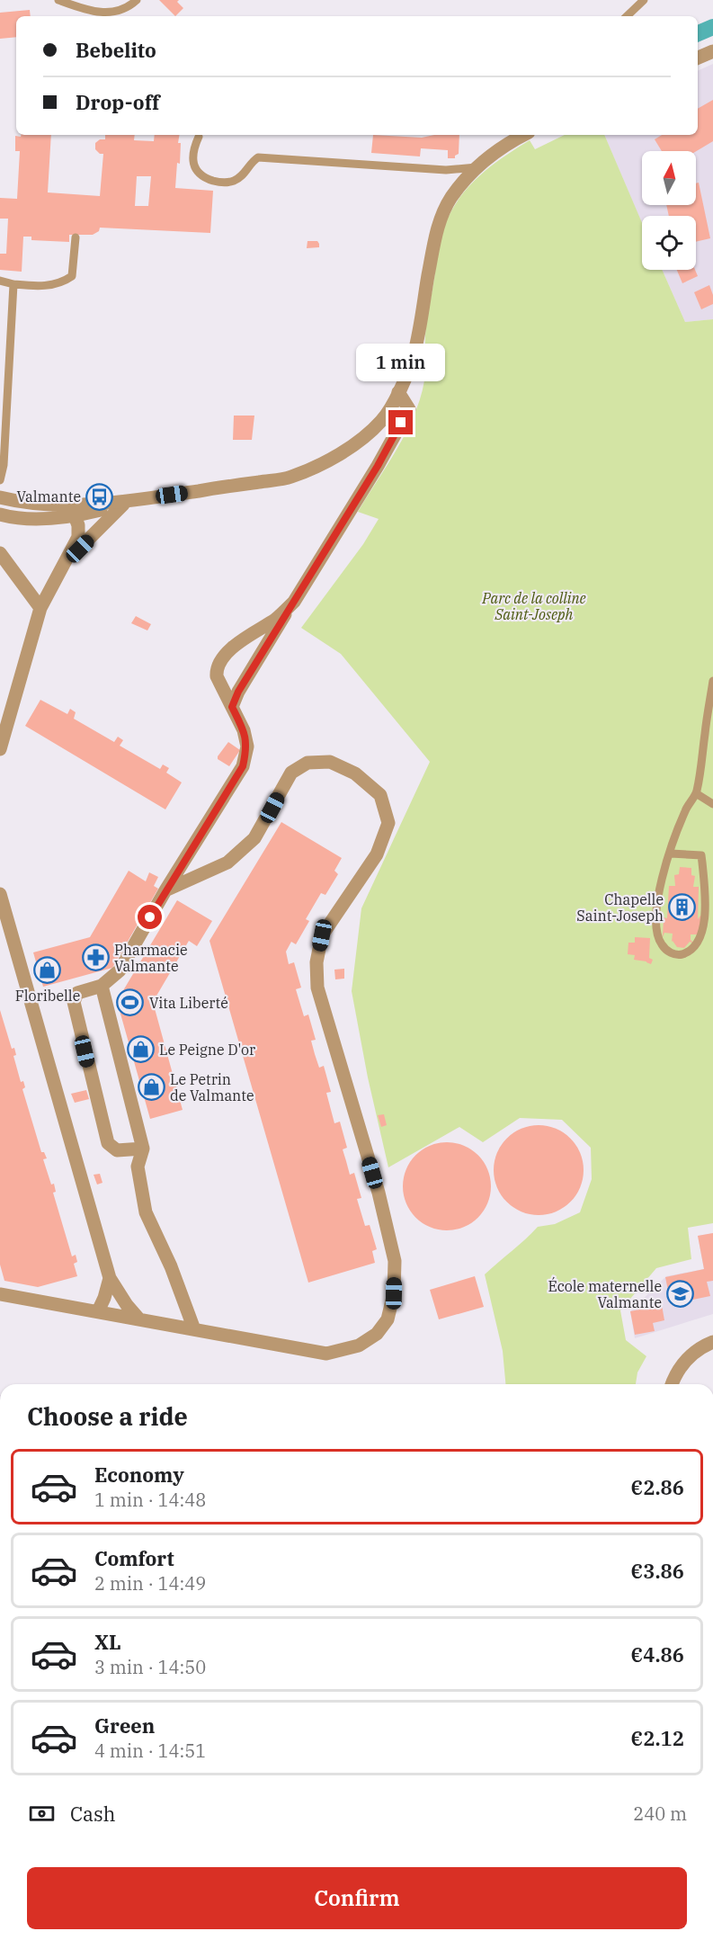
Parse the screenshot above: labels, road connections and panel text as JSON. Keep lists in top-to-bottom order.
{
  "parks": ["Parc de la colline Saint-Joseph"],
  "places": {
    "bus stop": ["Valmante"],
    "building": ["Chapelle Saint-Joseph"],
    "pharmacy": ["Pharmacie Valmante"],
    "shop": ["Floribelle", "Le Peigne D'or", "Le Petrin de Valmante"],
    "sports": ["Vita Liberté"],
    "school or university": ["École maternelle Valmante"]
  },
  "north": "top",
  "page": {
    "banner": ["Bebelito", "Drop-off"],
    "bubble": "1 min",
    "heading": "Choose a ride",
    "list": [
      {
        "name": "Economy",
        "note": "1 min · 14:48",
        "value": "€2.86"
      },
      {
        "name": "Comfort",
        "note": "2 min · 14:49",
        "value": "€3.86"
      },
      {
        "name": "XL",
        "note": "3 min · 14:50",
        "value": "€4.86"
      },
      {
        "name": "Green",
        "note": "4 min · 14:51",
        "value": "€2.12"
      }
    ],
    "pay": ["Cash", "240 m"],
    "buttons": "Confirm"
  }
}
